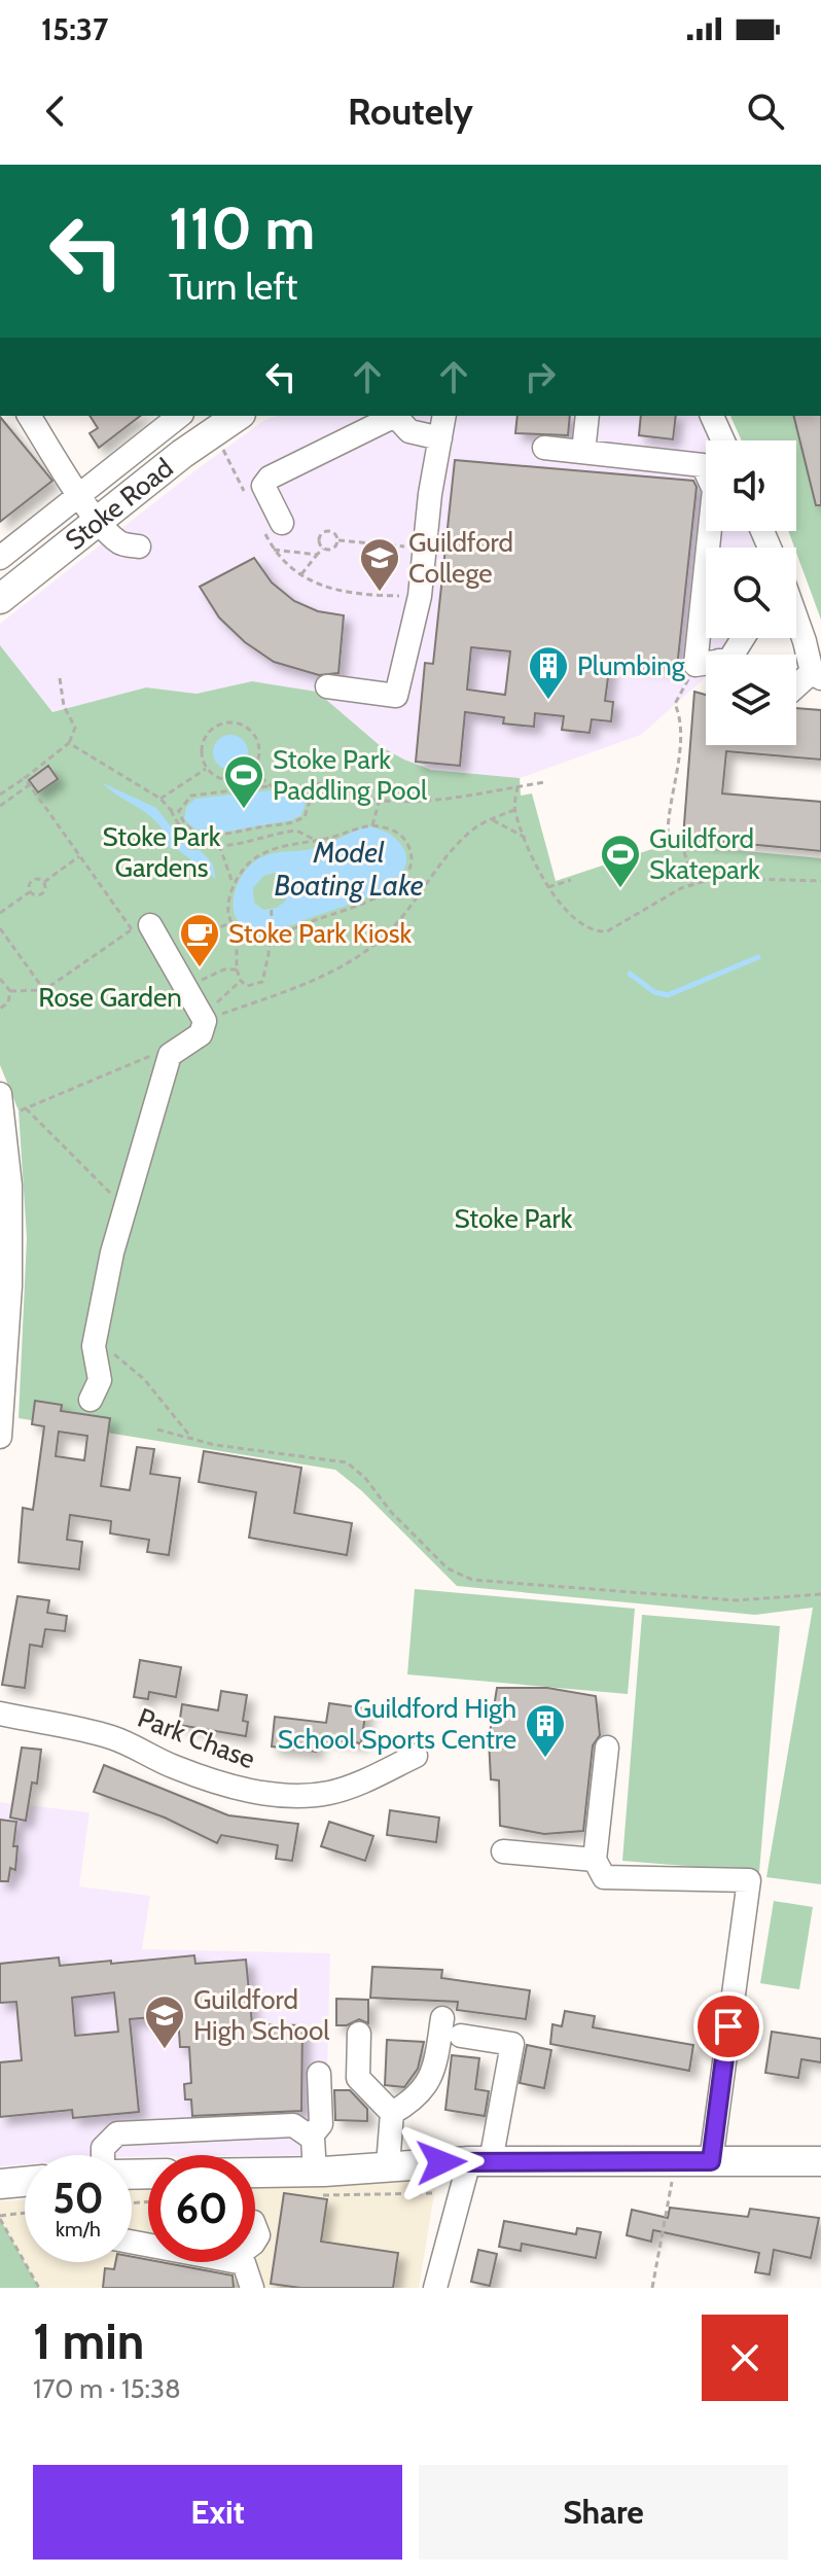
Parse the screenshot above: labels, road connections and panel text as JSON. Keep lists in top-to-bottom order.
{
  "streets": {
    "main road": ["Stoke Road"],
    "street": ["Park Chase"]
  },
  "water": ["Model Boating Lake"],
  "parks": ["Stoke Park Gardens", "Rose Garden", "Stoke Park"],
  "places": {
    "school or university": ["Guildford College", "Guildford High School"],
    "building": ["Plumbing", "Guildford High School Sports Centre"],
    "sports": ["Stoke Park Paddling Pool", "Guildford Skatepark"],
    "cafe": ["Stoke Park Kiosk"]
  },
  "page": {
    "status": "15:37",
    "header": "Routely",
    "turn": ["110 m", "Turn left"],
    "speed": "50 km/h",
    "limit": "60",
    "heading": ["1 min", "170 m · 15:38"],
    "buttons": ["Exit", "Share"]
  }
}
